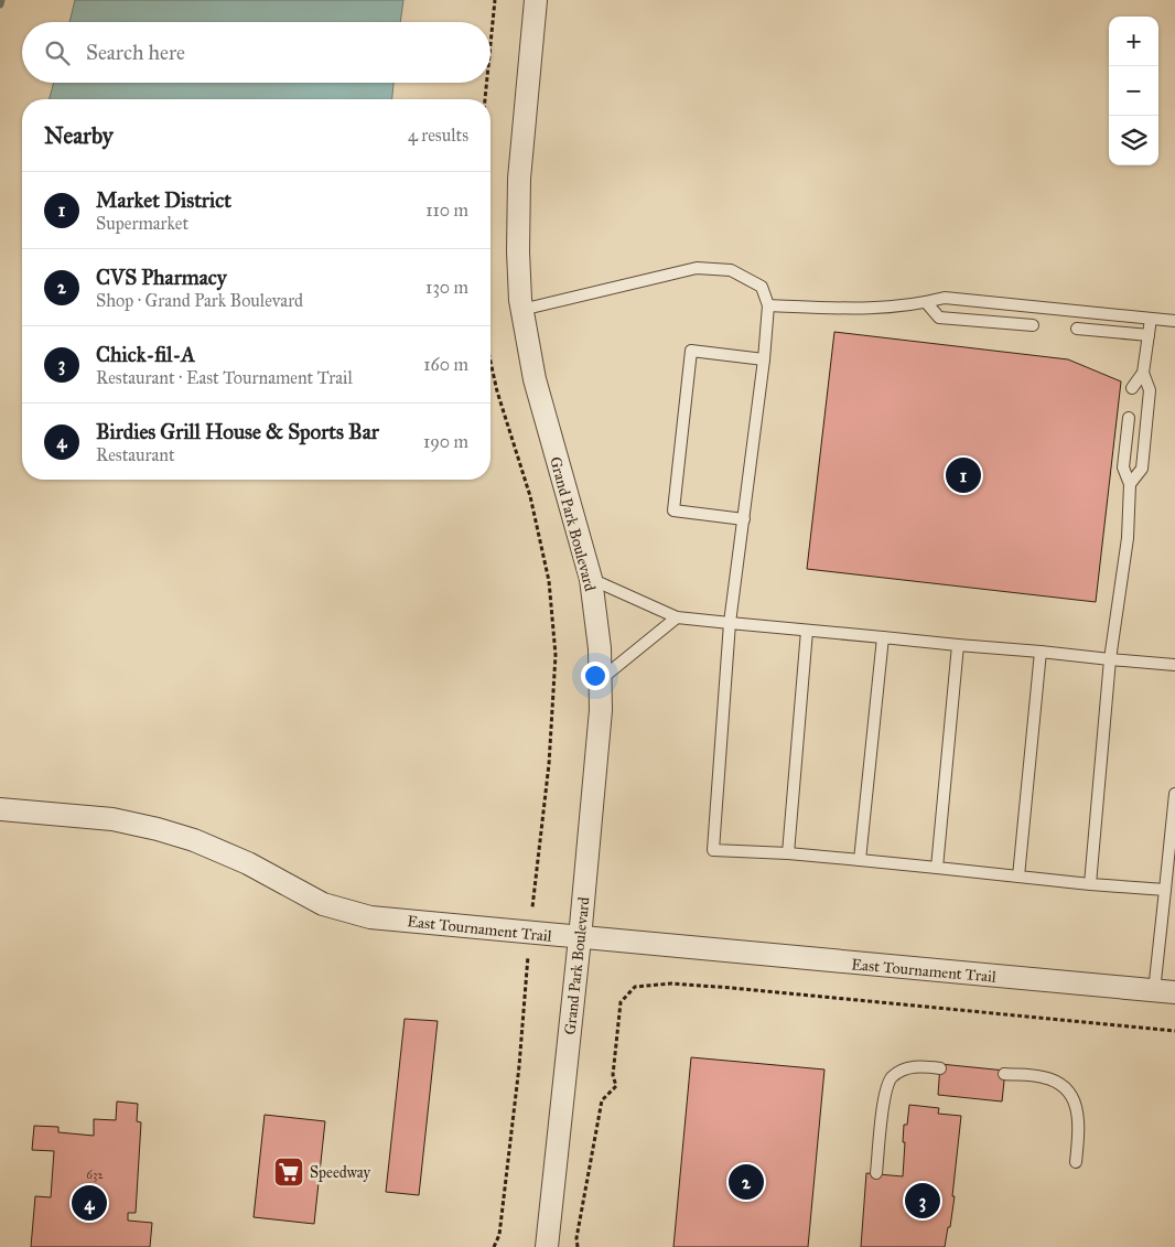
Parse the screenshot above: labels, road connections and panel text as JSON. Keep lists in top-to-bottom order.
{
  "streets": {
    "street": ["Grand Park Boulevard", "East Tournament Trail"]
  },
  "crossings": [
    ["Grand Park Boulevard", "East Tournament Trail"]
  ],
  "places": {
    "supermarket": ["Speedway"]
  },
  "house_numbers": ["632"],
  "page": {
    "map_buttons": ["+", "−"],
    "search": "Search here",
    "heading": ["Nearby", "4 results"],
    "list": [
      {
        "mark": "1",
        "name": "Market District",
        "note": "Supermarket",
        "value": "110 m"
      },
      {
        "mark": "2",
        "name": "CVS Pharmacy",
        "note": "Shop · Grand Park Boulevard",
        "value": "130 m"
      },
      {
        "mark": "3",
        "name": "Chick-fil-A",
        "note": "Restaurant · East Tournament Trail",
        "value": "160 m"
      },
      {
        "mark": "4",
        "name": "Birdies Grill House & Sports Bar",
        "note": "Restaurant",
        "value": "190 m"
      }
    ],
    "pins": [
      "1",
      "2",
      "3",
      "4"
    ]
  }
}
